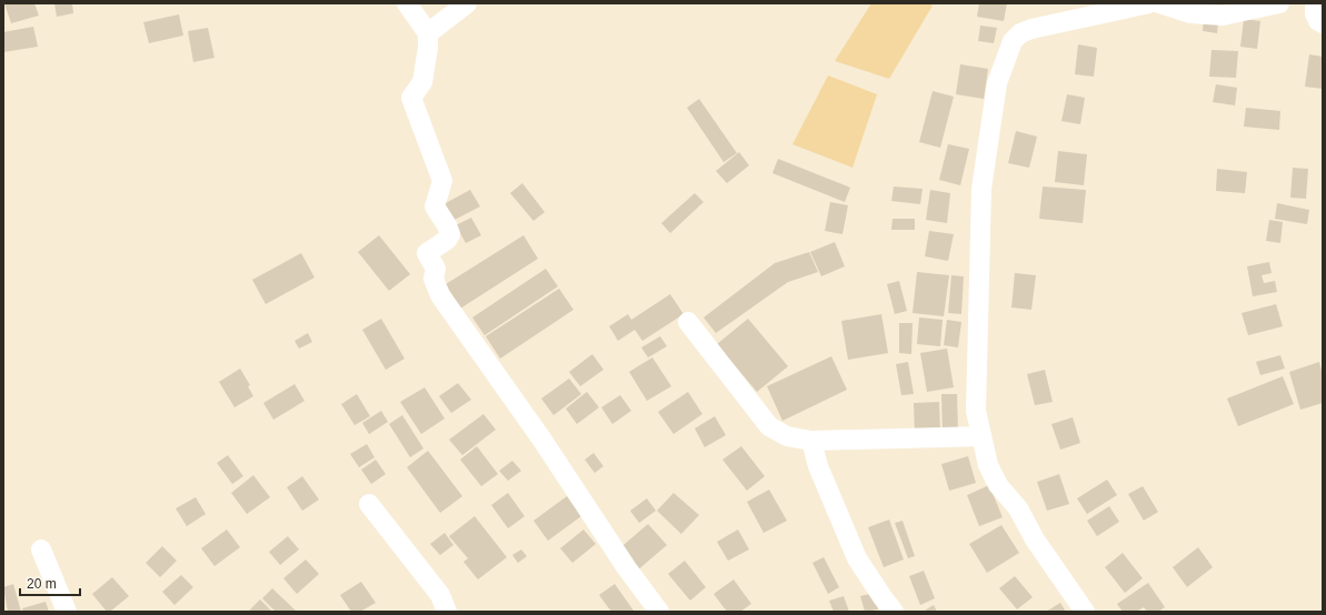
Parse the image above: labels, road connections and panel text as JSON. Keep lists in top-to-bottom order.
{
  "scale_bar": "20 m"
}
